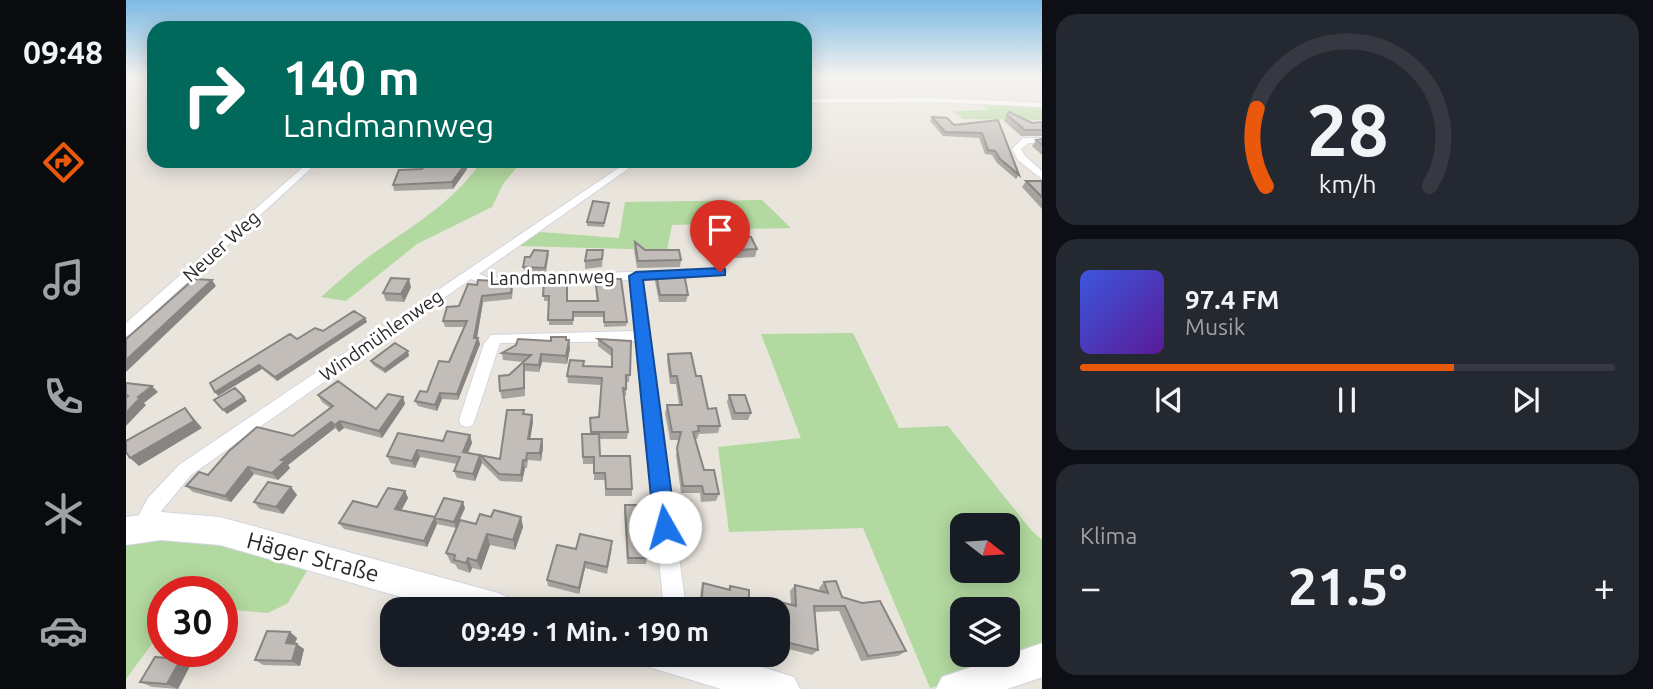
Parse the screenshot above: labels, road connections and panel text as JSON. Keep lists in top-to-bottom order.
{
  "streets": {
    "main road": ["Häger Straße"],
    "street": ["Neuer Weg", "Landmannweg", "Windmühlenweg"]
  },
  "crossings": [
    ["Landmannweg", "Windmühlenweg"],
    ["Windmühlenweg", "Häger Straße"]
  ],
  "north": "right",
  "page": {
    "tabs": "09:48",
    "turn": ["140 m", "Landmannweg"],
    "song": ["97.4 FM", "Musik"],
    "tile": "Klima",
    "heat": ["−", "21.5°", "+"],
    "limit": "30",
    "trip": "09:49 · 1 Min. · 190 m",
    "gauge": ["28", "km/h"]
  }
}
